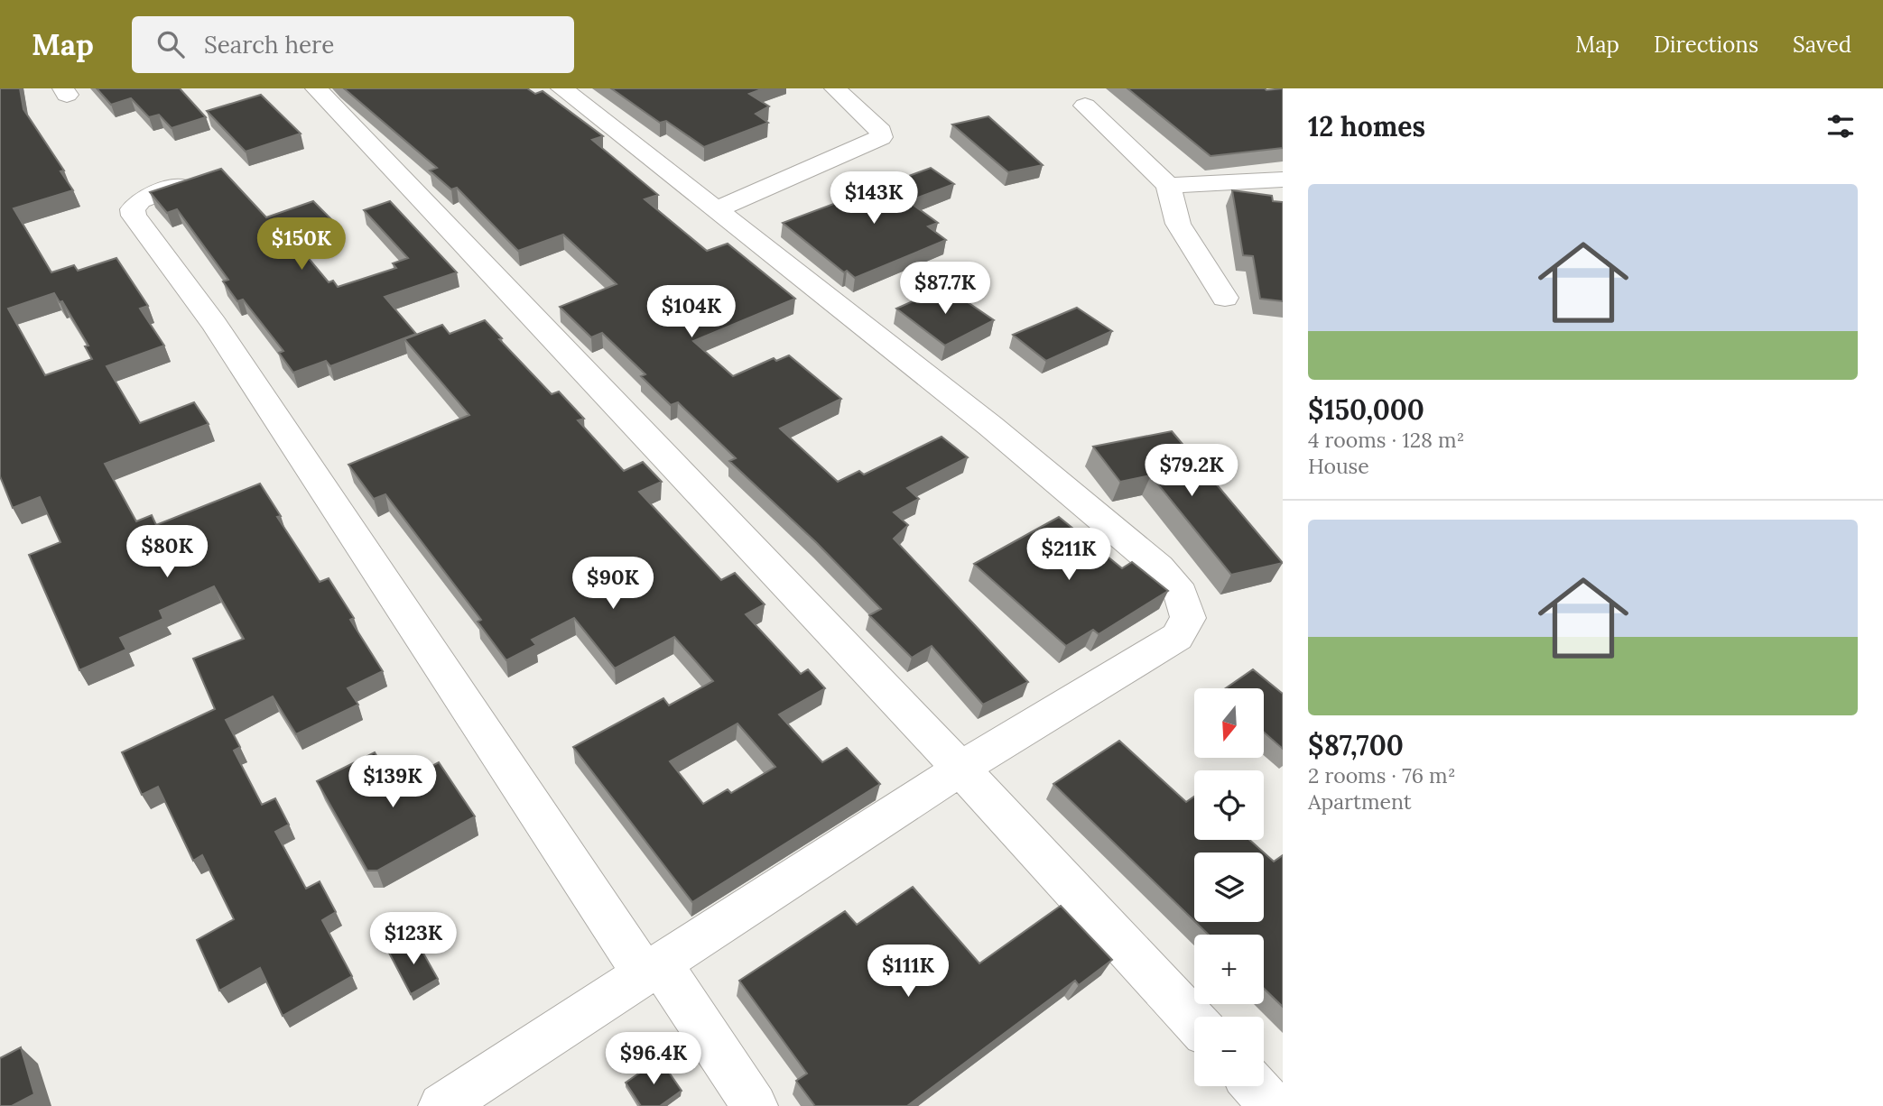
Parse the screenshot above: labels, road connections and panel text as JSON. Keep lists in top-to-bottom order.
{
  "north": "bottom",
  "page": {
    "header": "Map",
    "search": "Search here",
    "nav": ["Map", "Directions", "Saved"],
    "heading": "12 homes",
    "list": [
      {
        "name": "$150,000",
        "note": "4 rooms · 128 m² · House"
      },
      {
        "name": "$87,700",
        "note": "2 rooms · 76 m² · Apartment"
      }
    ],
    "price": [
      "$143K",
      "$150K",
      "$87.7K",
      "$104K",
      "$79.2K",
      "$80K",
      "$211K",
      "$90K",
      "$139K",
      "$123K",
      "$111K",
      "$96.4K"
    ],
    "map_buttons": ["+", "−"]
  }
}
